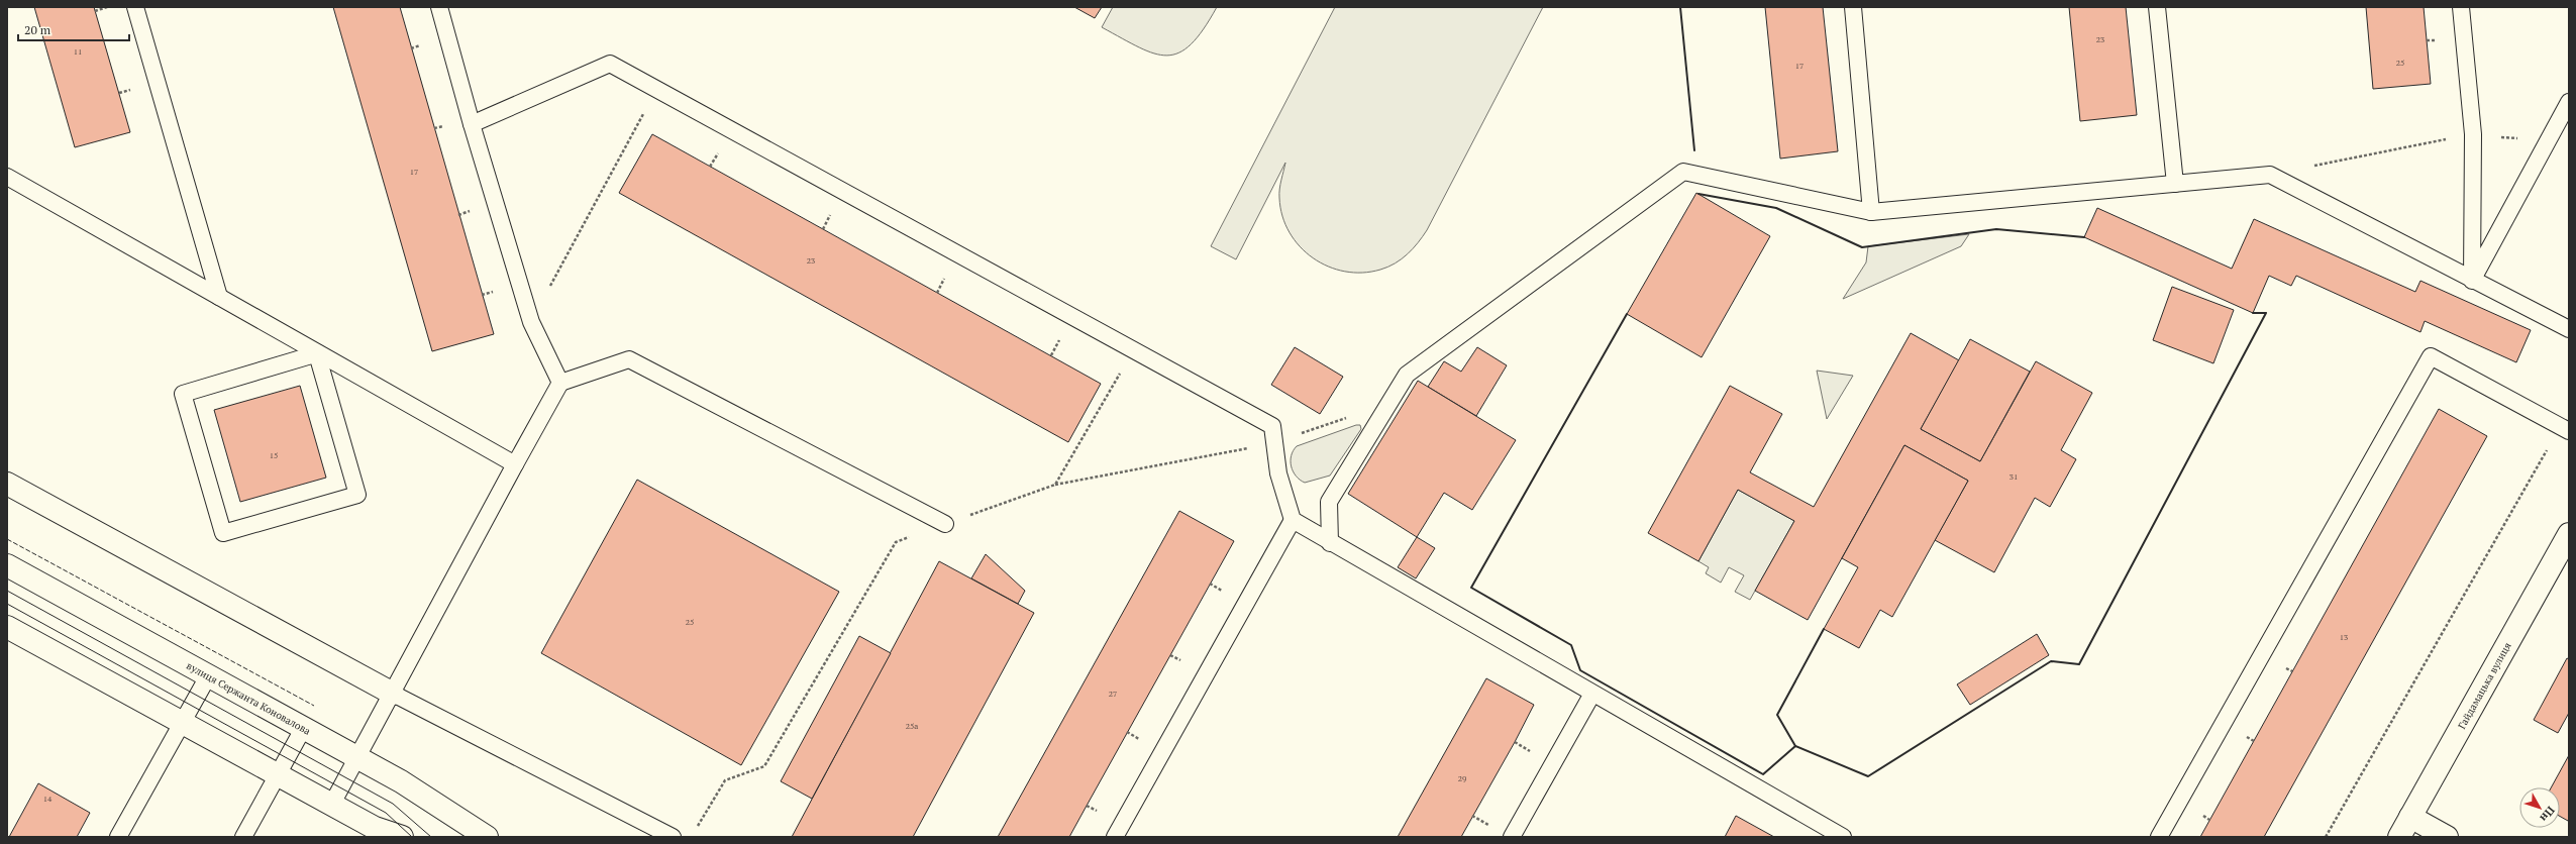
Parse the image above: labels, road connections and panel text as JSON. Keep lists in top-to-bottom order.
{
  "streets": {
    "street": ["Гайдамацька вулиця", "вулиця Сержанта Коновалова"]
  },
  "house_numbers": [
    "23",
    "11",
    "25",
    "17",
    "17",
    "23",
    "15",
    "31",
    "25",
    "13",
    "27",
    "25а",
    "29",
    "14"
  ],
  "scale_bar": "20 m",
  "north": "bottom right"
}
